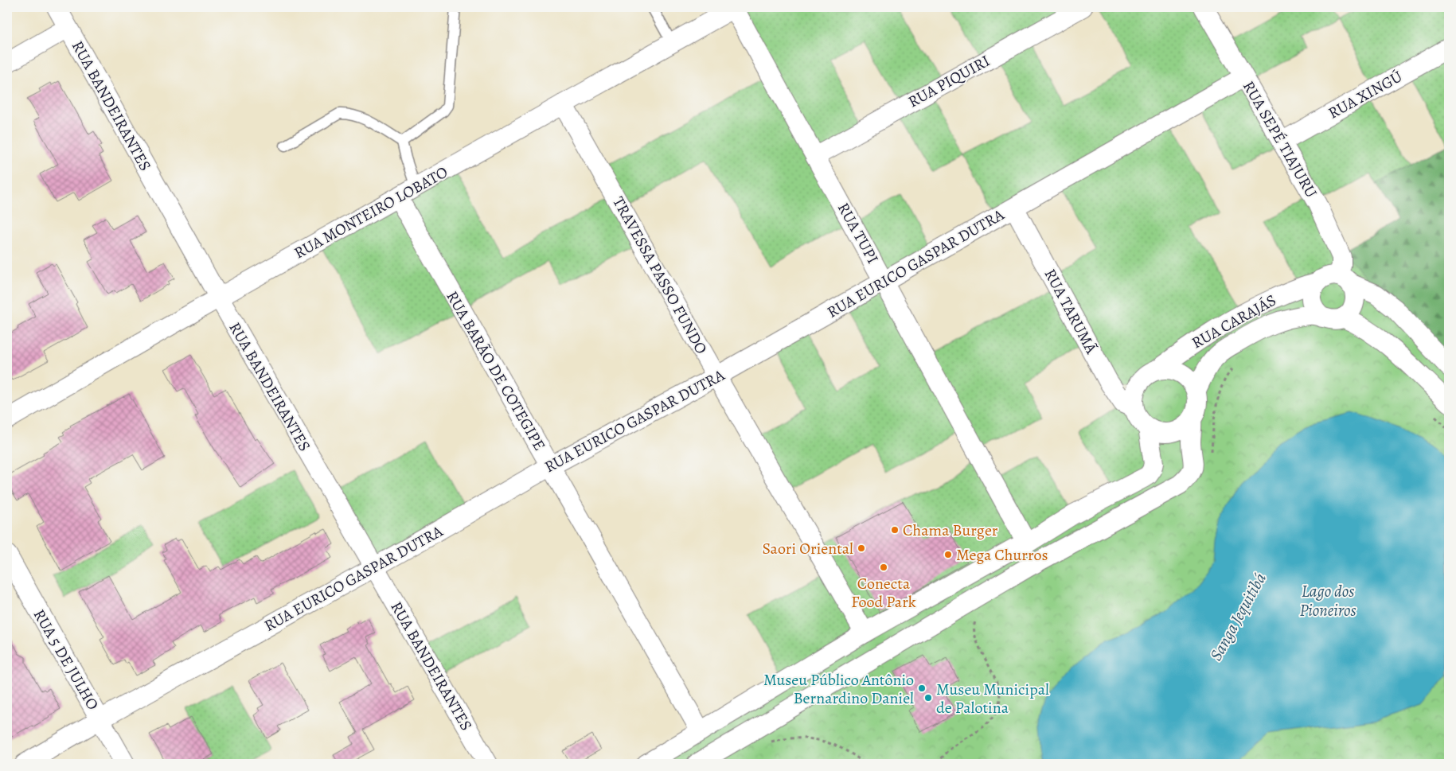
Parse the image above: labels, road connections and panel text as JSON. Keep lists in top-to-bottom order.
{
  "streets": {
    "street": [
      "RUA PIQUIRI",
      "RUA XINGÚ",
      "RUA BANDEIRANTES",
      "RUA SEPÉ TIAJURU",
      "RUA MONTEIRO LOBATO",
      "RUA TUPI",
      "RUA EURICO GASPAR DUTRA",
      "TRAVESSA PASSO FUNDO",
      "RUA TARUMÃ",
      "RUA CARAJÁS",
      "RUA BARÃO DE COTEGIPE",
      "RUA 5 DE JULHO"
    ]
  },
  "crossings": [
    ["RUA PIQUIRI", "RUA TUPI"],
    ["RUA XINGÚ", "RUA SEPÉ TIAJURU"],
    ["RUA BANDEIRANTES", "RUA MONTEIRO LOBATO"],
    ["RUA BANDEIRANTES", "RUA EURICO GASPAR DUTRA"],
    ["RUA SEPÉ TIAJURU", "RUA EURICO GASPAR DUTRA"],
    ["RUA SEPÉ TIAJURU", "RUA CARAJÁS"],
    ["RUA MONTEIRO LOBATO", "RUA TUPI"],
    ["RUA MONTEIRO LOBATO", "TRAVESSA PASSO FUNDO"],
    ["RUA MONTEIRO LOBATO", "RUA BARÃO DE COTEGIPE"],
    ["RUA TUPI", "RUA EURICO GASPAR DUTRA"],
    ["RUA EURICO GASPAR DUTRA", "TRAVESSA PASSO FUNDO"],
    ["RUA EURICO GASPAR DUTRA", "RUA TARUMÃ"],
    ["RUA EURICO GASPAR DUTRA", "RUA BARÃO DE COTEGIPE"],
    ["RUA EURICO GASPAR DUTRA", "RUA 5 DE JULHO"],
    ["RUA TARUMÃ", "RUA CARAJÁS"]
  ],
  "water": ["Lago dos Pioneiros", "Sanga Jequitibá"],
  "places": [
    "Chama Burger",
    "Saori Oriental",
    "Mega Churros",
    "Conecta Food Park",
    "Museu Público Antônio Bernardino Daniel",
    "Museu Municipal de Palotina"
  ]
}
